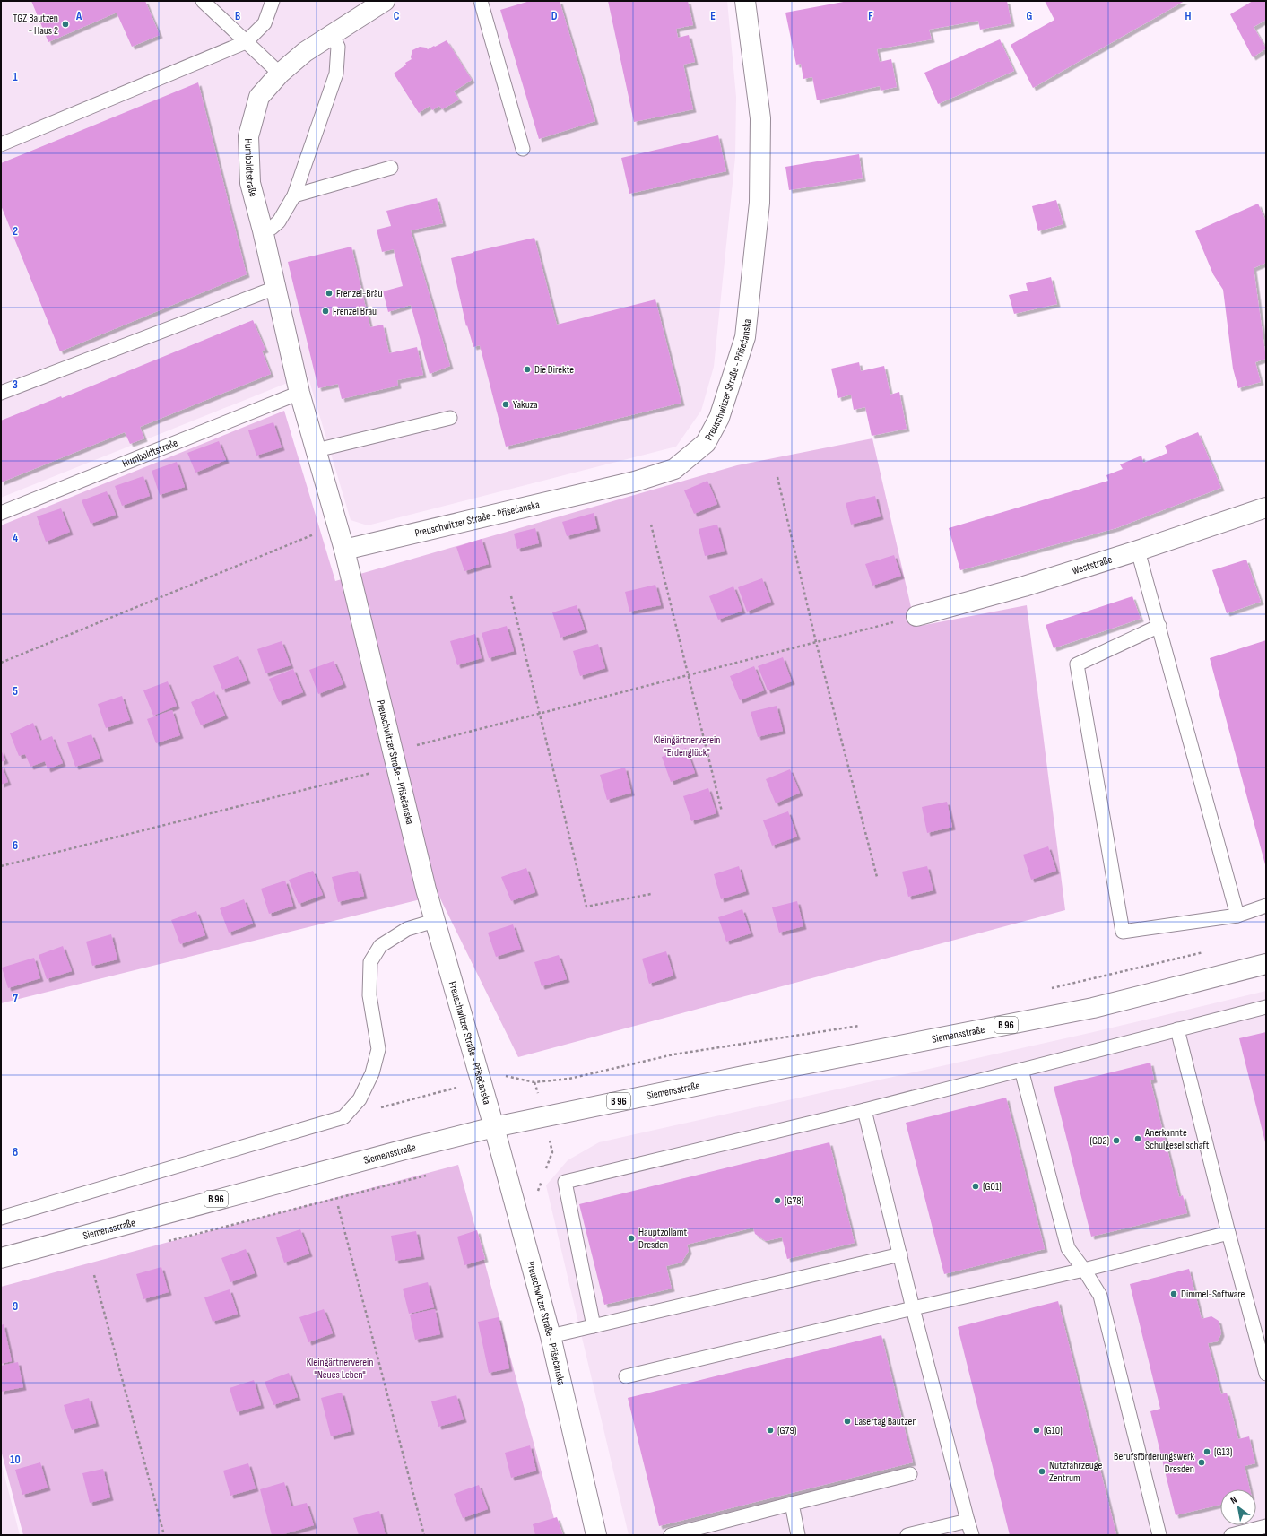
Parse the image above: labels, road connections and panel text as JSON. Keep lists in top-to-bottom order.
{
  "streets": {
    "street": [
      "Humboldtstraße",
      "Preuschwitzer Straße - Přišećanska",
      "Weststraße",
      "Preuschwitzer Straße - Přišečanska",
      "B 96",
      "Siemensstraße"
    ]
  },
  "crossings": [
    ["Humboldtstraße", "Preuschwitzer Straße - Přišećanska"],
    ["Humboldtstraße", "Preuschwitzer Straße - Přišečanska"],
    ["Preuschwitzer Straße - Přišećanska", "Preuschwitzer Straße - Přišečanska"],
    ["Preuschwitzer Straße - Přišečanska", "Siemensstraße"]
  ],
  "parks": ["Kleingärtnerverein \"Erdenglück\"", "Kleingärtnerverein \"Neues Leben\""],
  "places": [
    "TGZ Bautzen - Haus 2",
    "Frenzel-Bräu",
    "Frenzel Bräu",
    "Die Direkte",
    "Yakuza",
    "Anerkannte Schulgesellschaft",
    "(G02)",
    "(G01)",
    "(G78)",
    "Hauptzollamt Dresden",
    "Dimmel-Software",
    "Lasertag Bautzen",
    "(G79)",
    "(G10)",
    "(G13)",
    "Berufsförderungswerk Dresden",
    "Nutzfahrzeuge Zentrum"
  ],
  "north": "top left",
  "grid": {
    "columns": [
      "A",
      "B",
      "C",
      "D",
      "E",
      "F",
      "G",
      "H"
    ],
    "rows": [
      "1",
      "2",
      "3",
      "4",
      "5",
      "6",
      "7",
      "8",
      "9",
      "10"
    ]
  }
}
